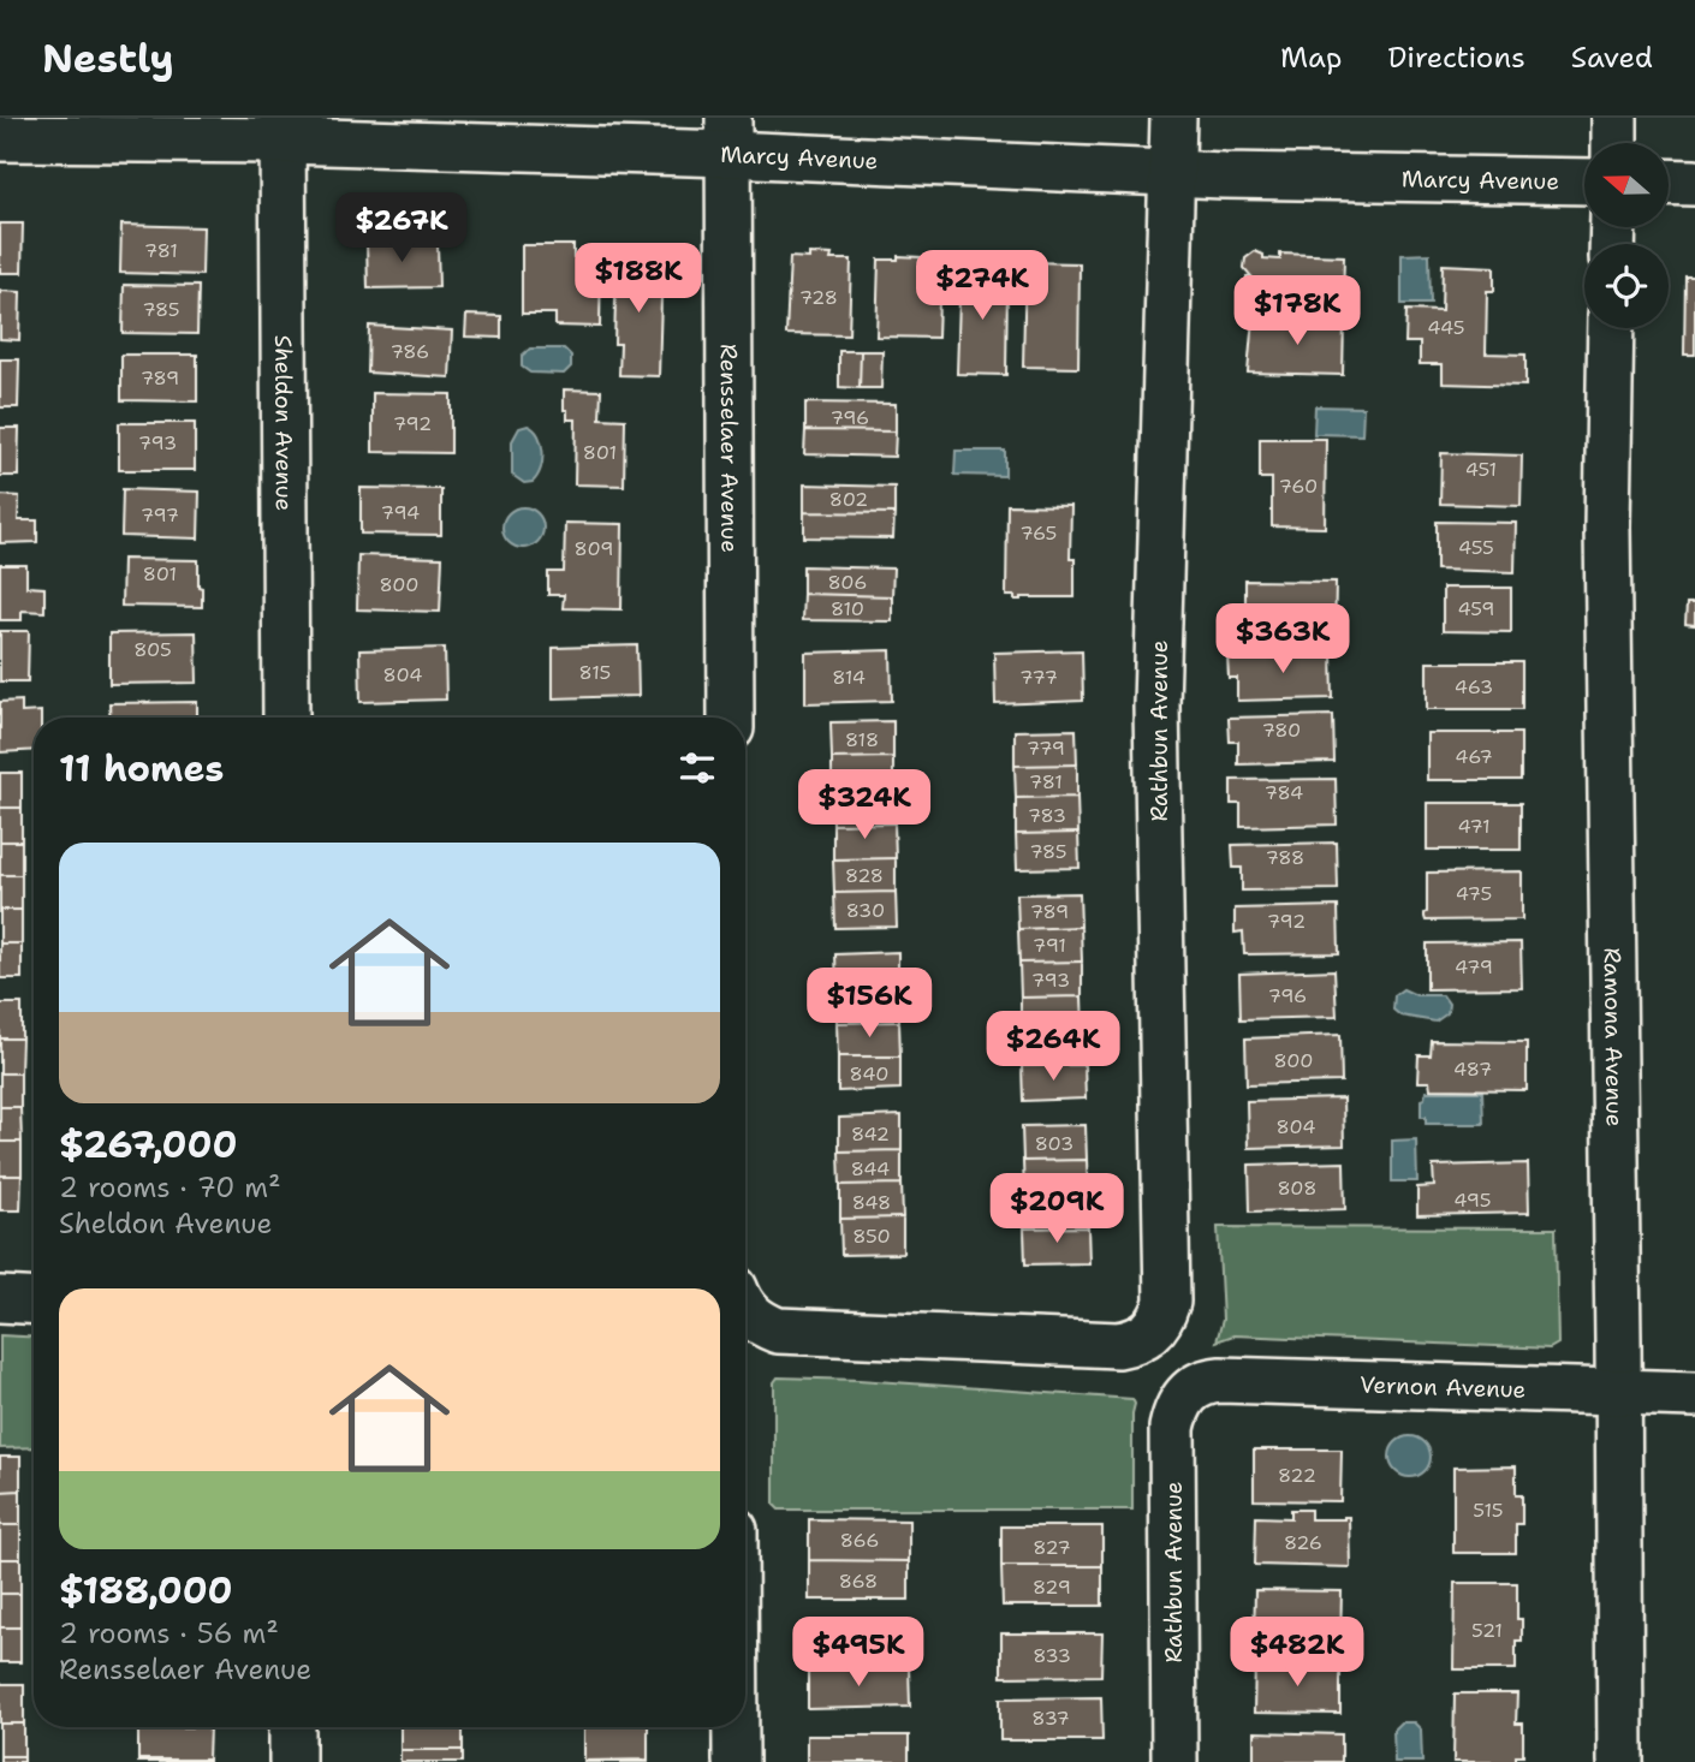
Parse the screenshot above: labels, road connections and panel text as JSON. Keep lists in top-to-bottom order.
{
  "streets": {
    "street": [
      "Marcy Avenue",
      "Sheldon Avenue",
      "Rensselaer Avenue",
      "Rathbun Avenue",
      "Ramona Avenue",
      "Vernon Avenue"
    ]
  },
  "crossings": [
    ["Marcy Avenue", "Sheldon Avenue"],
    ["Marcy Avenue", "Rensselaer Avenue"],
    ["Marcy Avenue", "Rathbun Avenue"],
    ["Rathbun Avenue", "Vernon Avenue"],
    ["Ramona Avenue", "Vernon Avenue"]
  ],
  "house_numbers": [
    "781",
    "728",
    "785",
    "445",
    "786",
    "789",
    "796",
    "792",
    "793",
    "801",
    "451",
    "760",
    "802",
    "794",
    "797",
    "765",
    "455",
    "809",
    "801",
    "806",
    "800",
    "810",
    "459",
    "805",
    "815",
    "804",
    "814",
    "777",
    "463",
    "780",
    "818",
    "779",
    "467",
    "781",
    "784",
    "783",
    "471",
    "785",
    "788",
    "828",
    "475",
    "830",
    "789",
    "792",
    "791",
    "479",
    "793",
    "796",
    "800",
    "487",
    "840",
    "804",
    "842",
    "803",
    "844",
    "808",
    "495",
    "848",
    "850",
    "822",
    "515",
    "866",
    "826",
    "827",
    "868",
    "829",
    "521",
    "833",
    "837"
  ],
  "north": "left",
  "page": {
    "header": "Nestly",
    "nav": ["Map", "Directions", "Saved"],
    "price": [
      "$267K",
      "$188K",
      "$274K",
      "$178K",
      "$363K",
      "$324K",
      "$156K",
      "$264K",
      "$209K",
      "$495K",
      "$482K"
    ],
    "heading": "11 homes",
    "list": [
      {
        "name": "$267,000",
        "note": "2 rooms · 70 m² · Sheldon Avenue"
      },
      {
        "name": "$188,000",
        "note": "2 rooms · 56 m² · Rensselaer Avenue"
      }
    ]
  }
}
